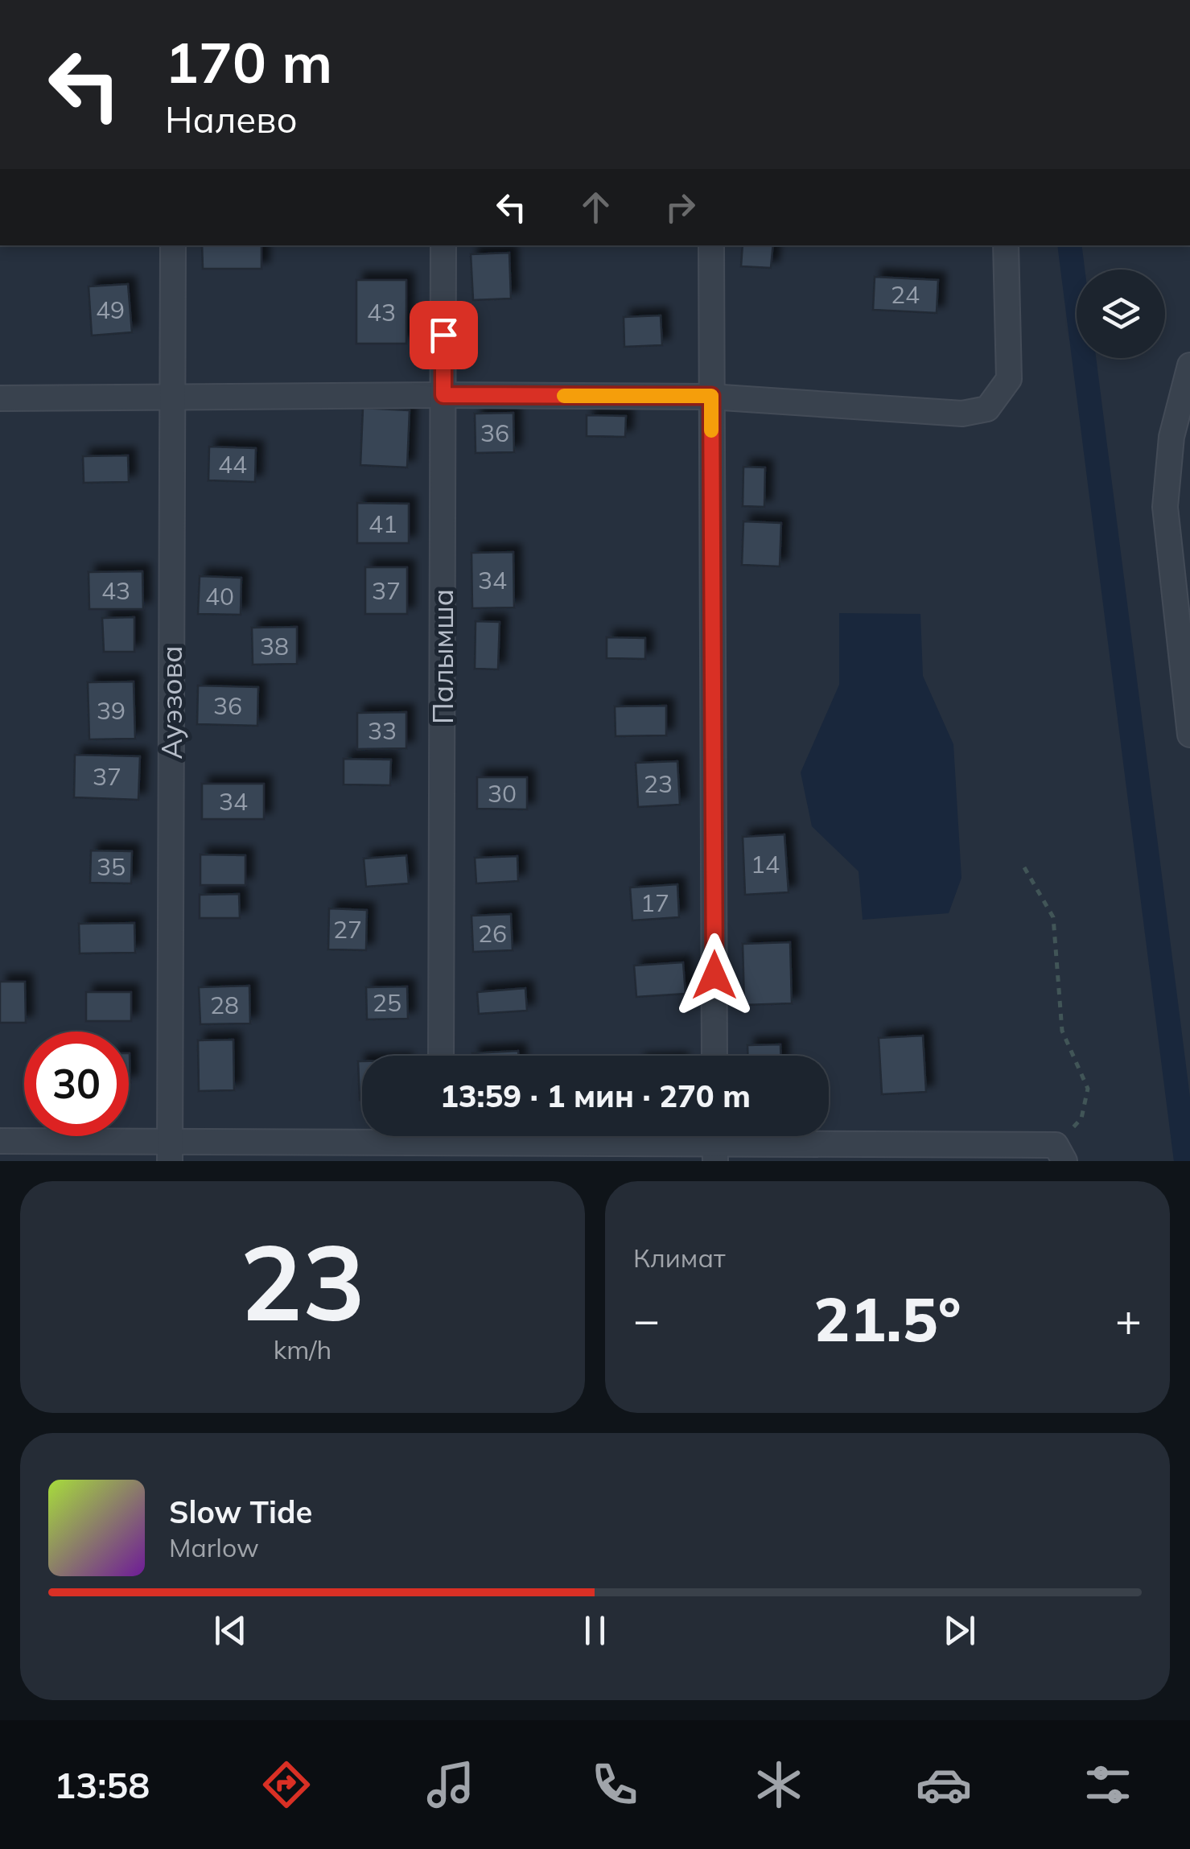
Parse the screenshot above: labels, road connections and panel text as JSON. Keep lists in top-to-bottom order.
{
  "streets": {
    "street": ["Палымша", "Ауэзова"]
  },
  "house_numbers": [
    "24",
    "49",
    "43",
    "36",
    "44",
    "41",
    "34",
    "43",
    "37",
    "40",
    "38",
    "36",
    "39",
    "33",
    "37",
    "23",
    "30",
    "34",
    "14",
    "35",
    "17",
    "27",
    "26",
    "25",
    "28"
  ],
  "page": {
    "turn": ["170 m", "Налево"],
    "limit": "30",
    "trip": "13:59 · 1 мин · 270 m",
    "tile": [
      ["23", "km/h"],
      "Климат"
    ],
    "heat": ["−", "21.5°", "+"],
    "song": ["Slow Tide", "Marlow"],
    "tabs": "13:58"
  }
}
